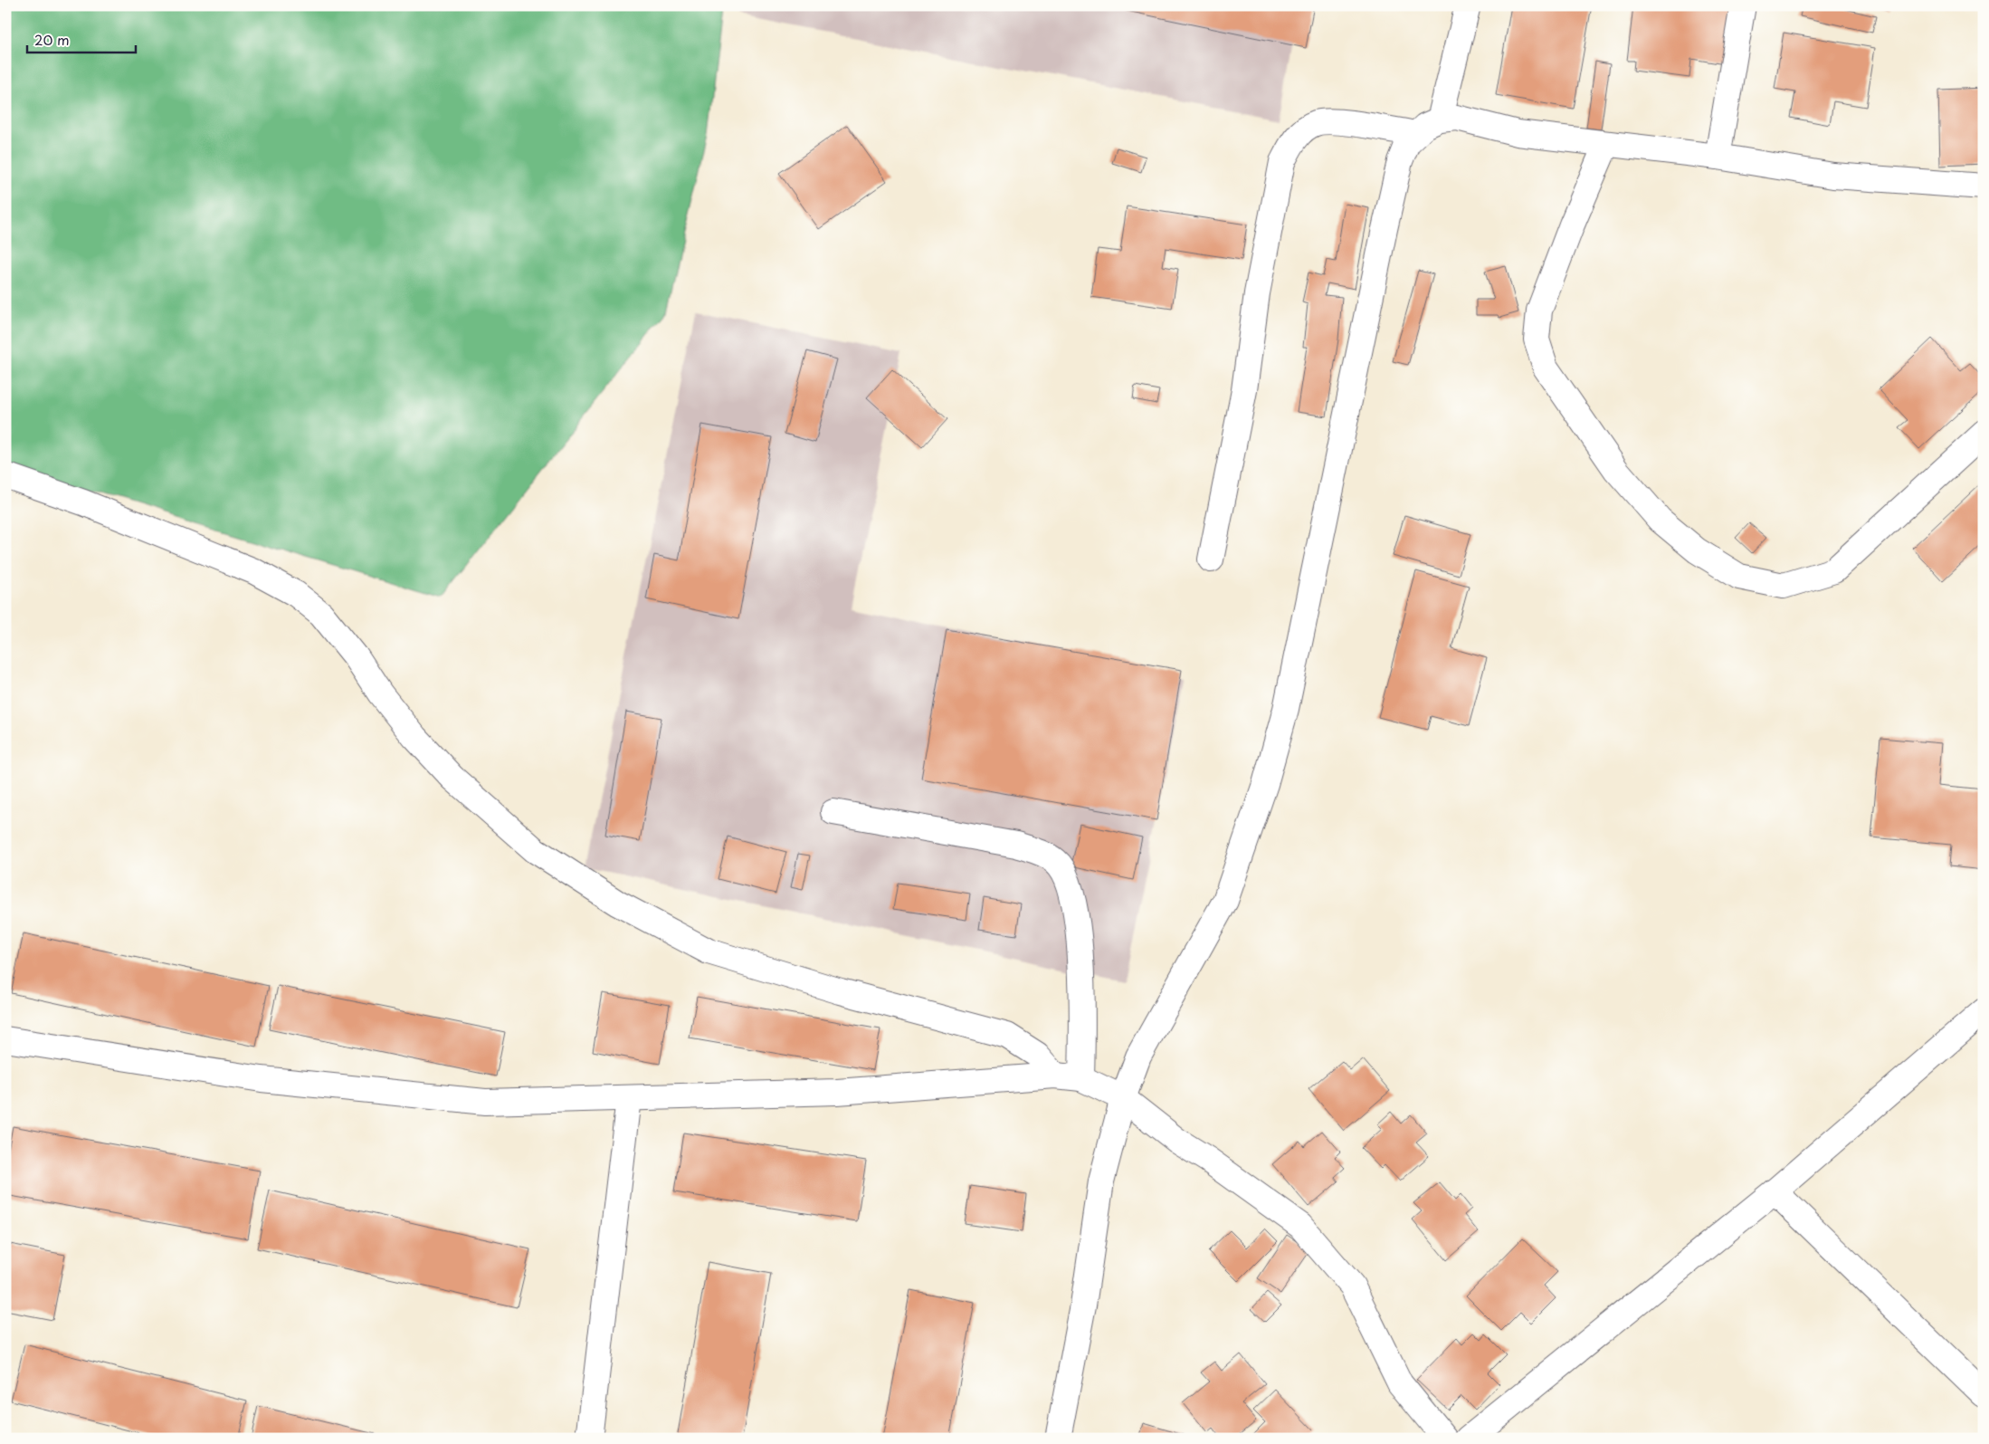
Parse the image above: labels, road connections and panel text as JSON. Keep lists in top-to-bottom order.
{
  "scale_bar": "20 m"
}
